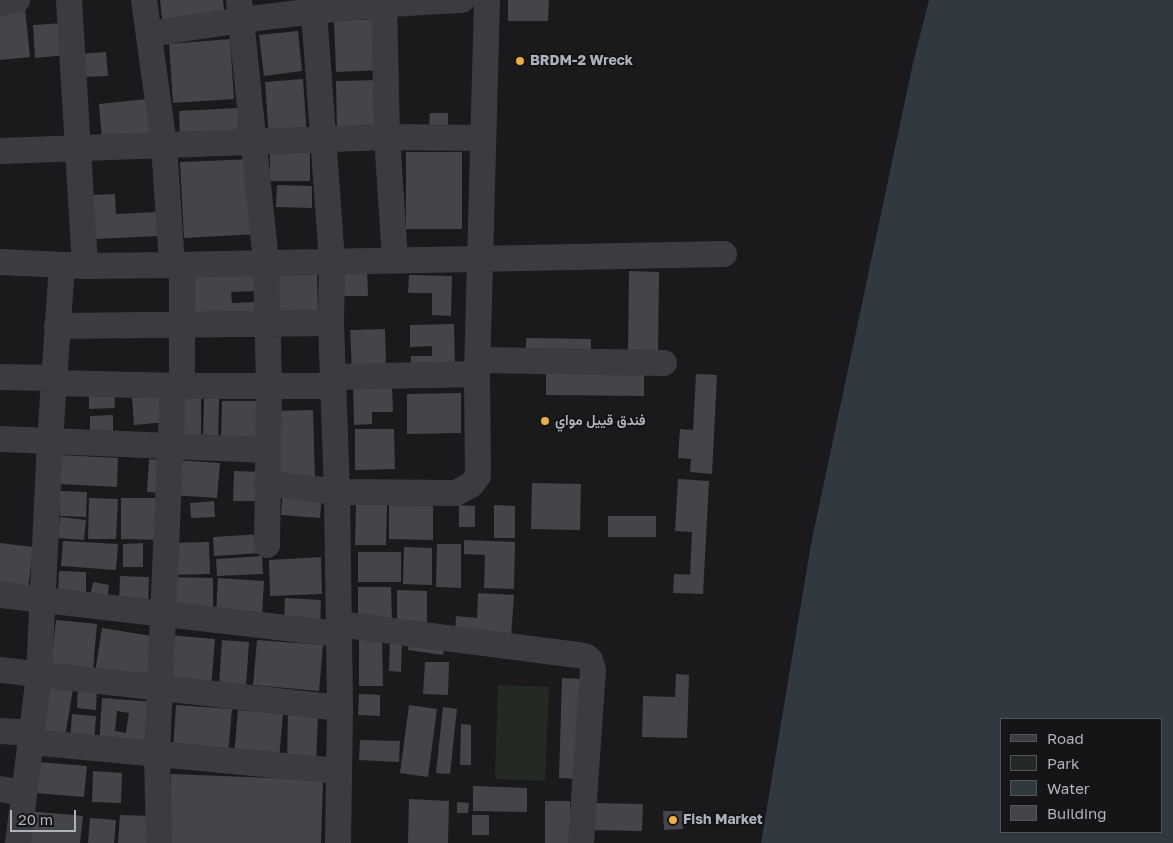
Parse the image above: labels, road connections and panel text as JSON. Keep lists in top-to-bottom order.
{
  "places": ["BRDM-2 Wreck", "فندق قييل مواي", "Fish Market"],
  "legend": [
    "Road",
    "Park",
    "Water",
    "Building"
  ],
  "scale_bar": "20 m"
}
